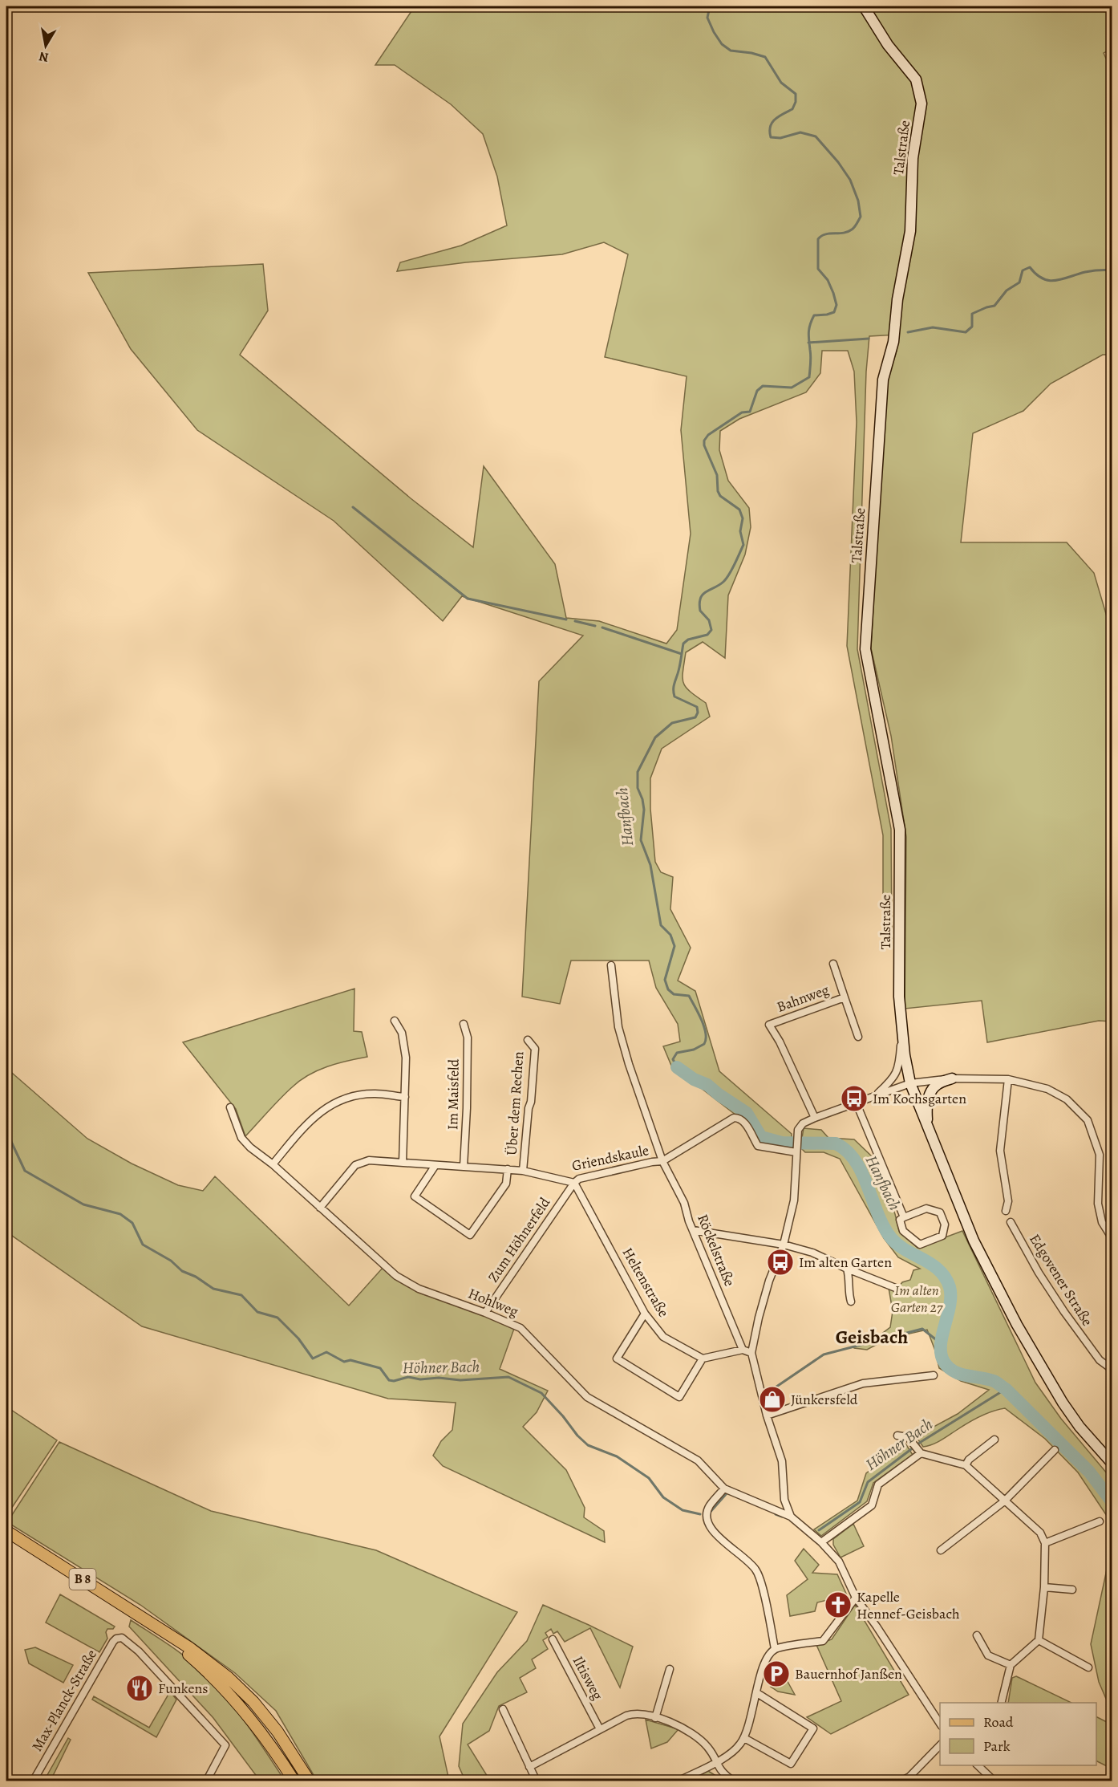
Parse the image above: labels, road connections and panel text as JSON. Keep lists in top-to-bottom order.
{
  "streets": {
    "main road": ["Talstraße", "B 8"],
    "street": [
      "Bahnweg",
      "Im Maisfeld",
      "Über dem Rechen",
      "Griendskaule",
      "Zum Höhnerfeld",
      "Röckelstraße",
      "Edgovener Straße",
      "Heltenstraße",
      "Hohlweg",
      "Iltisweg",
      "Max-Planck-Straße"
    ]
  },
  "crossings": [
    ["Im Maisfeld", "Griendskaule"],
    ["Über dem Rechen", "Griendskaule"],
    ["Griendskaule", "Zum Höhnerfeld"],
    ["Griendskaule", "Röckelstraße"],
    ["Griendskaule", "Heltenstraße"],
    ["Griendskaule", "Hohlweg"],
    ["Zum Höhnerfeld", "Heltenstraße"],
    ["Zum Höhnerfeld", "Hohlweg"]
  ],
  "districts": ["Geisbach"],
  "water": ["Hanfbach", "Höhner Bach"],
  "parks": ["Im alten Garten 27"],
  "places": {
    "bus stop": ["Im Kochsgarten", "Im alten Garten"],
    "shop": ["Jünkersfeld"],
    "church": ["Kapelle Hennef-Geisbach"],
    "parking": ["Bauernhof Janßen"],
    "restaurant": ["Funkens"]
  },
  "legend": ["Road", "Park"],
  "north": "bottom"
}
